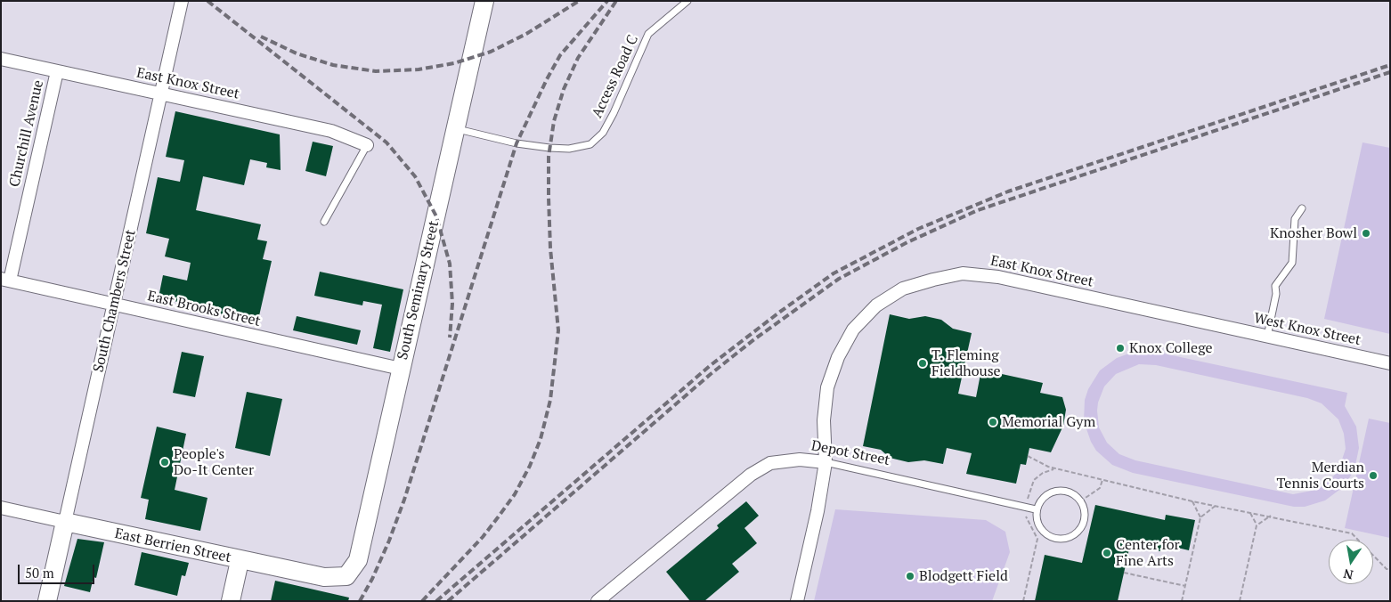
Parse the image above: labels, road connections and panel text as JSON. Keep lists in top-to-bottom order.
{
  "streets": {
    "street": [
      "East Knox Street",
      "Churchill Avenue",
      "South Seminary Street",
      "South Chambers Street",
      "East Brooks Street",
      "West Knox Street",
      "Depot Street",
      "East Berrien Street"
    ],
    "lane": ["Access Road C"]
  },
  "crossings": [
    ["Access Road C", "South Seminary Street"],
    ["East Knox Street", "Churchill Avenue"],
    ["East Knox Street", "South Chambers Street"],
    ["East Knox Street", "West Knox Street"],
    ["East Knox Street", "Depot Street"],
    ["Churchill Avenue", "East Brooks Street"],
    ["South Seminary Street", "East Brooks Street"],
    ["South Seminary Street", "East Berrien Street"],
    ["South Chambers Street", "East Brooks Street"],
    ["South Chambers Street", "East Berrien Street"]
  ],
  "places": [
    "Knosher Bowl",
    "Knox College",
    "T. Fleming Fieldhouse",
    "Memorial Gym",
    "People's Do-It Center",
    "Merdian Tennis Courts",
    "Center for Fine Arts",
    "Blodgett Field"
  ],
  "scale_bar": "50 m",
  "north": "bottom"
}
